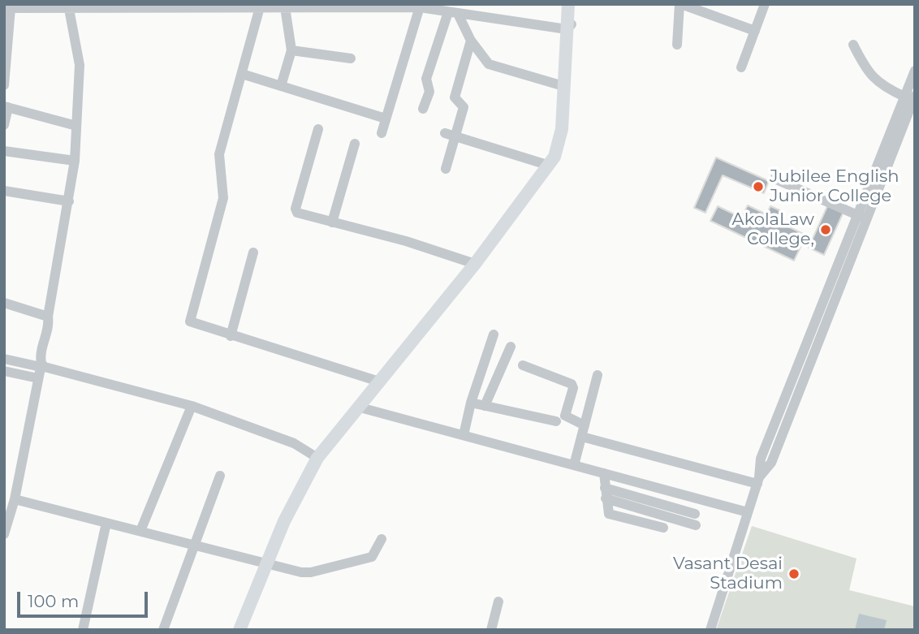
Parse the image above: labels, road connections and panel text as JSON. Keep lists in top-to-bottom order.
{
  "places": ["Jubilee English Junior College", "AkolaLaw College,", "Vasant Desai Stadium"],
  "scale_bar": "100 m"
}
